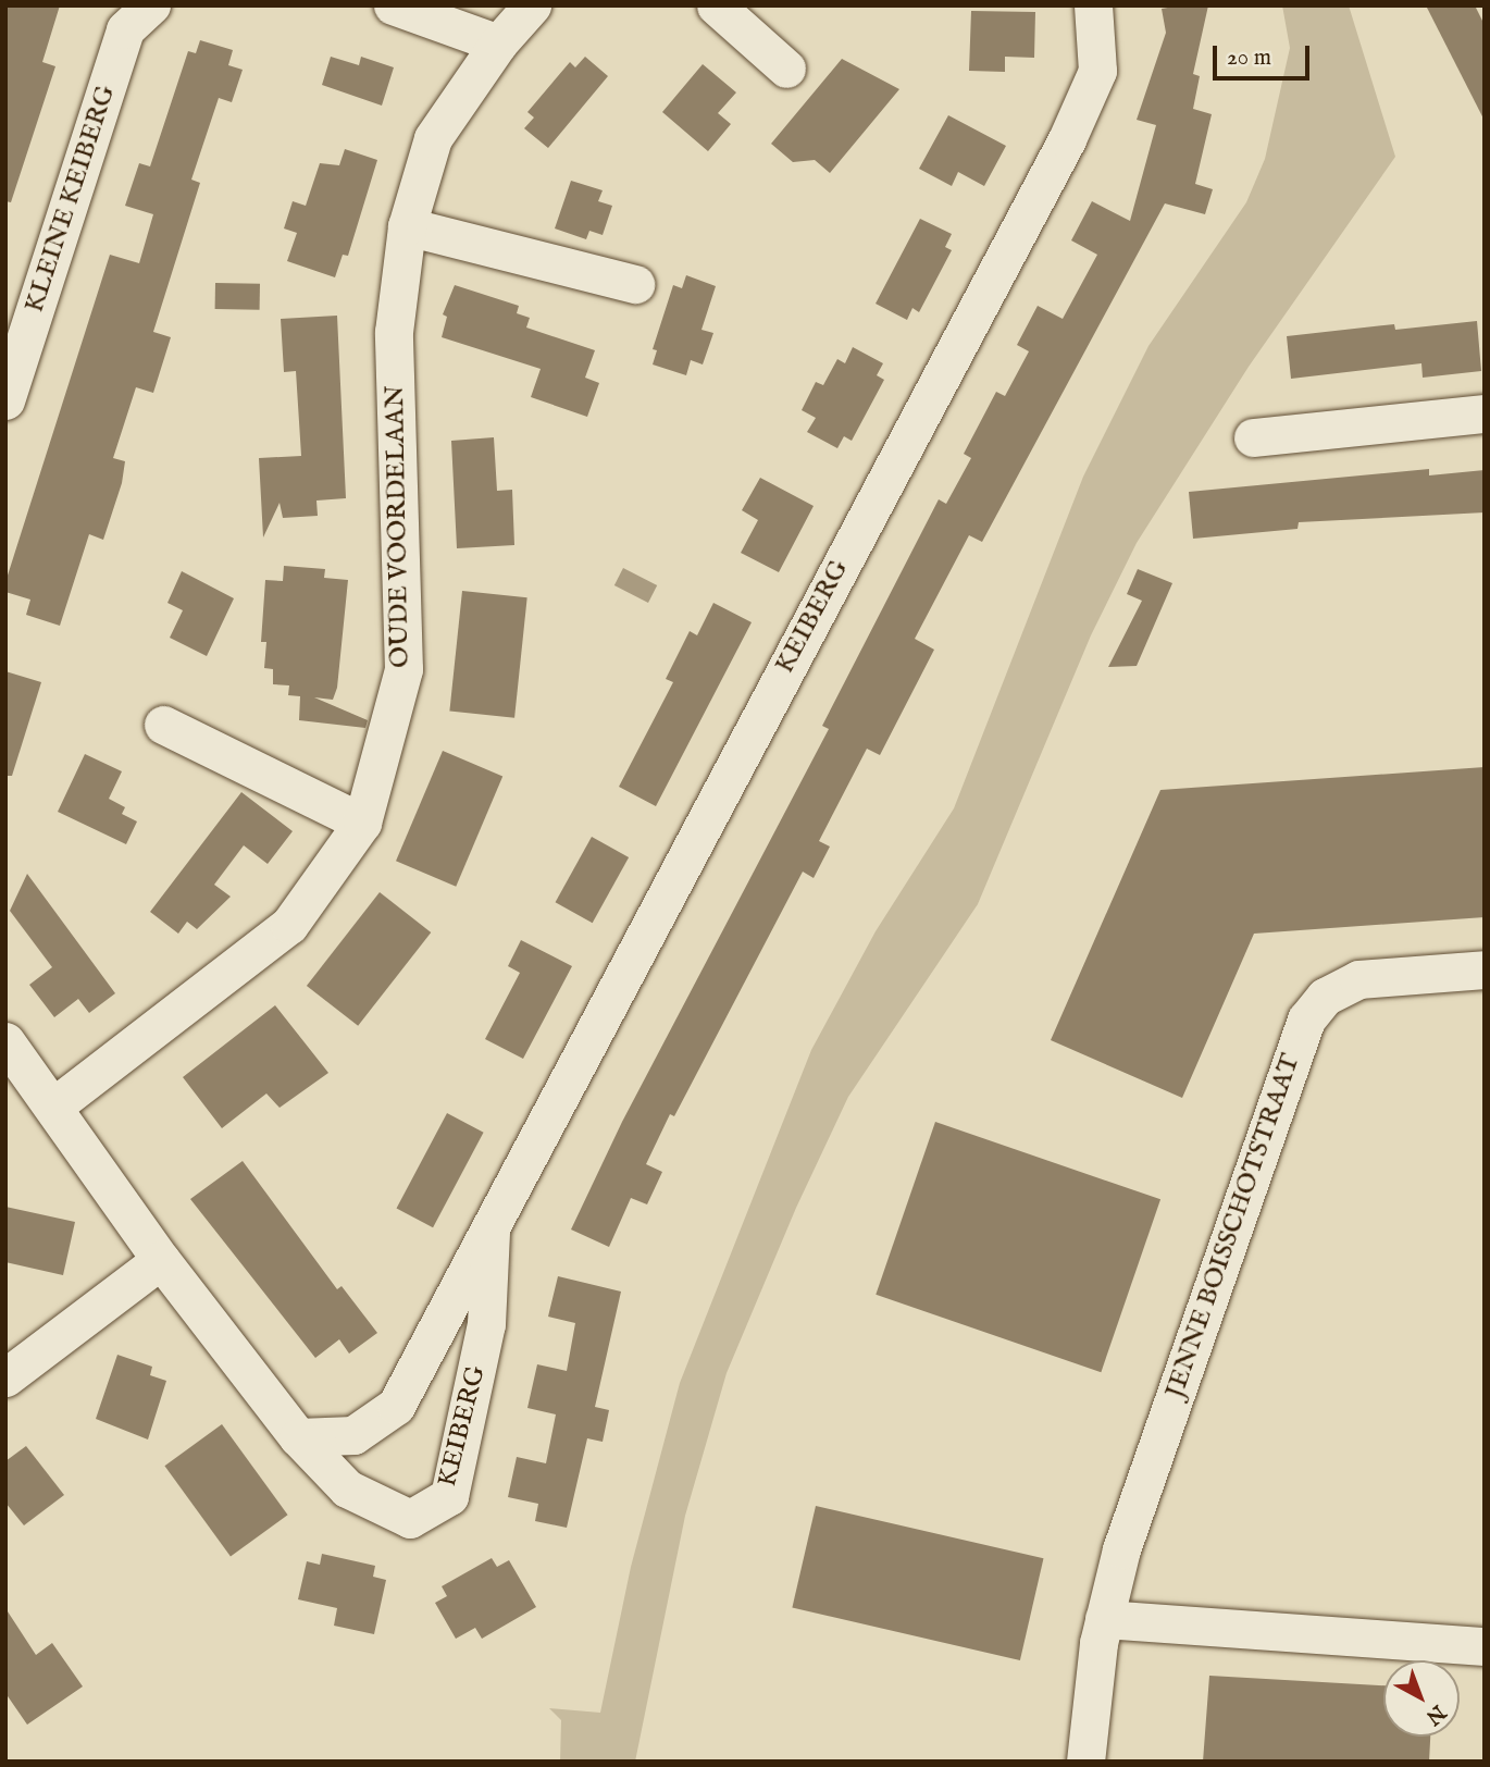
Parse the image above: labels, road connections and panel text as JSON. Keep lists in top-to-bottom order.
{
  "streets": {
    "street": [
      "KLEINE KEIBERG",
      "OUDE VOORDELAAN",
      "KEIBERG",
      "JENNE BOISSCHOTSTRAAT"
    ]
  },
  "crossings": [
    ["OUDE VOORDELAAN", "KEIBERG"]
  ],
  "scale_bar": "20 m",
  "north": "bottom right"
}
